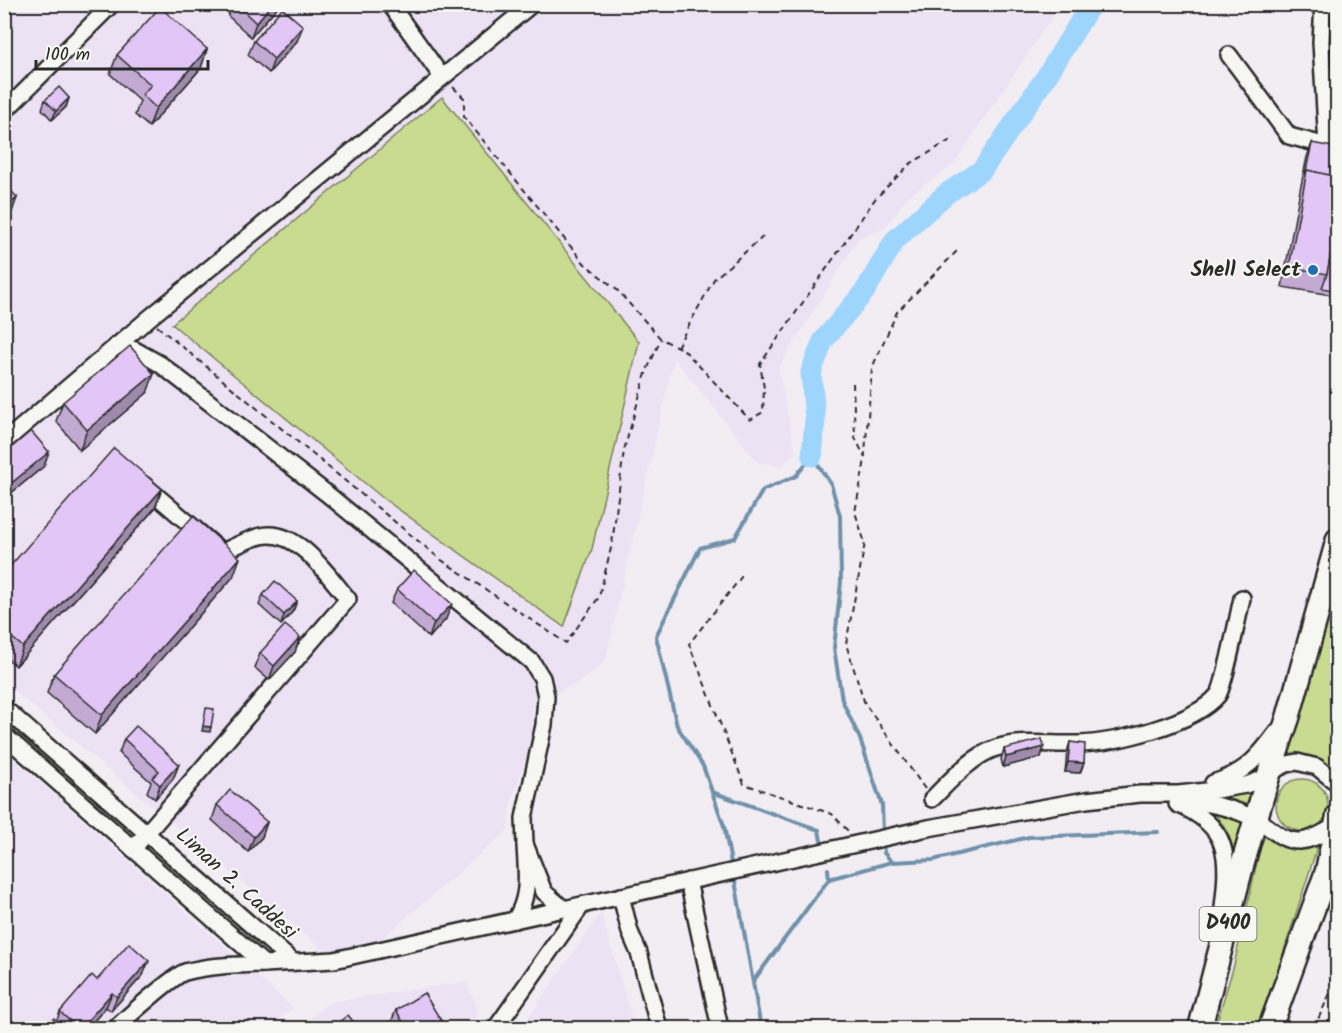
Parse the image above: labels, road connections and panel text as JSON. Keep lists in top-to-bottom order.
{
  "streets": {
    "highway": ["D400"],
    "street": ["Liman 2. Caddesi"]
  },
  "places": ["Shell Select"],
  "scale_bar": "100 m"
}
